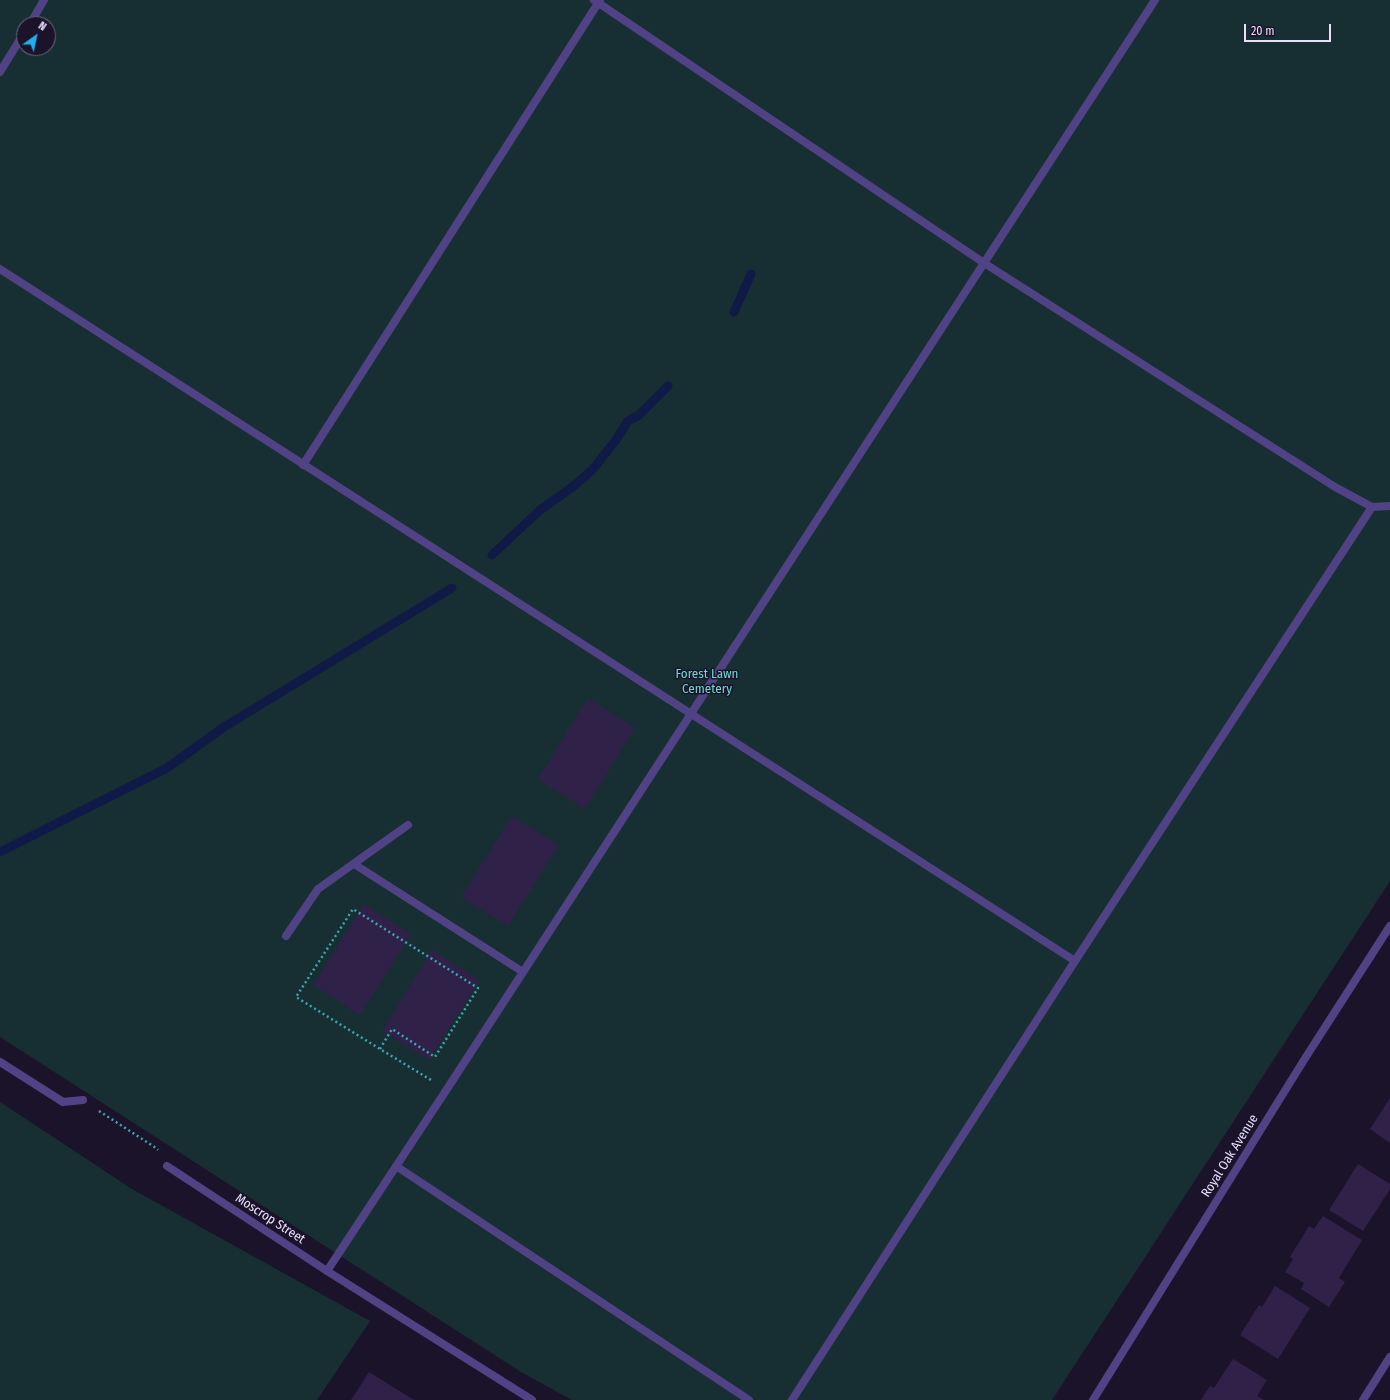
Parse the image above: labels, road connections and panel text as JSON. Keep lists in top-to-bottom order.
{
  "streets": {
    "street": ["Royal Oak Avenue", "Moscrop Street"]
  },
  "parks": ["Forest Lawn Cemetery"],
  "scale_bar": "20 m",
  "north": "top right"
}
